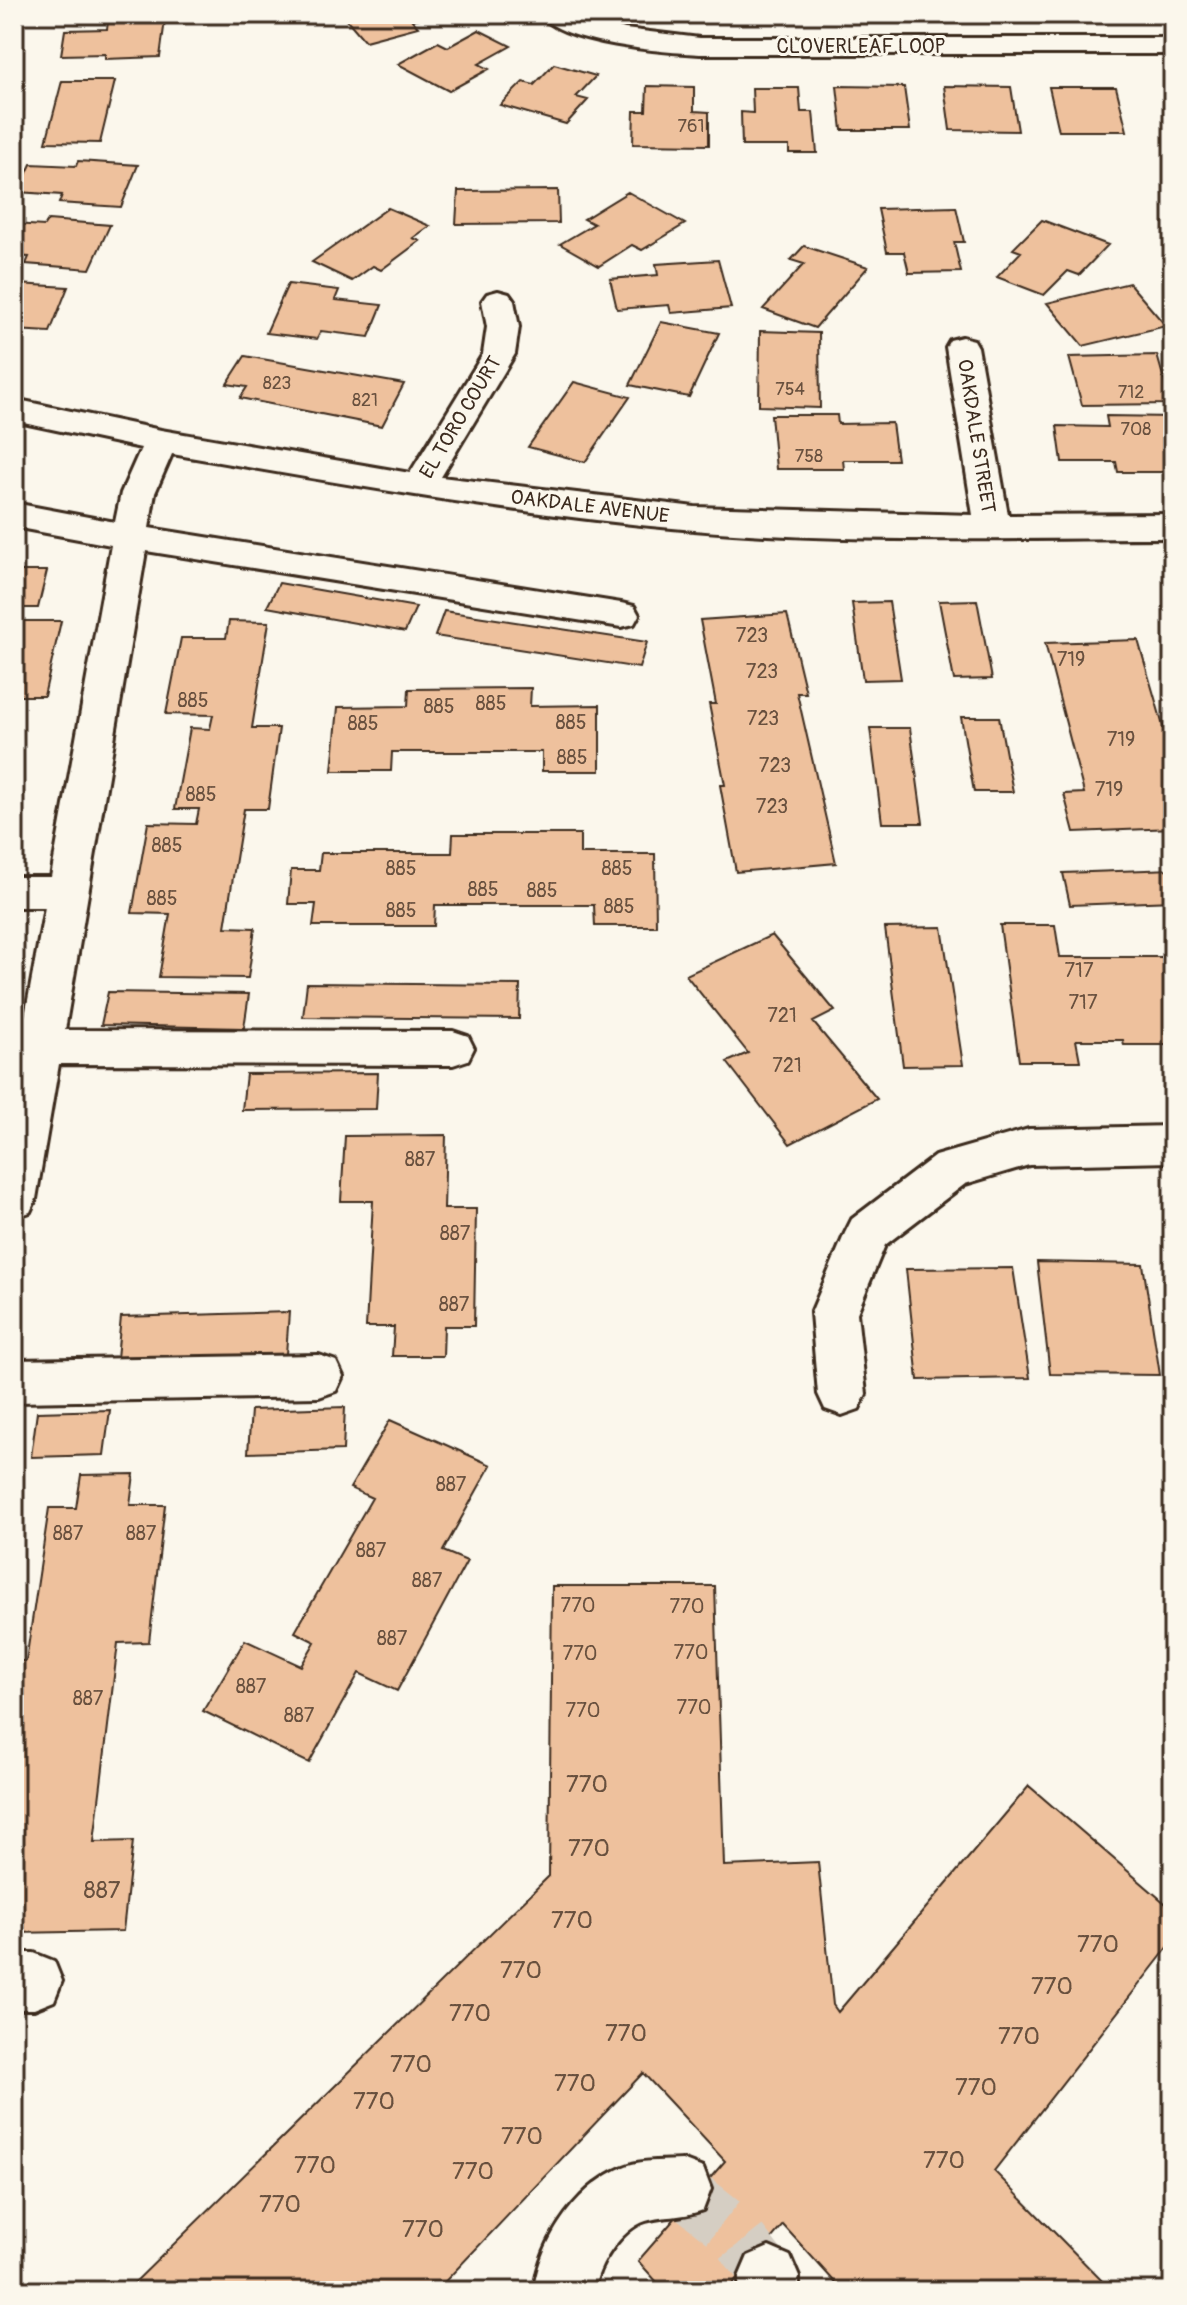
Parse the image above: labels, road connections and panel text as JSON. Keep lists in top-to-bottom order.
{
  "streets": {
    "street": [
      "CLOVERLEAF LOOP",
      "EL TORO COURT",
      "OAKDALE STREET",
      "OAKDALE AVENUE"
    ]
  },
  "crossings": [
    ["EL TORO COURT", "OAKDALE AVENUE"],
    ["OAKDALE STREET", "OAKDALE AVENUE"]
  ],
  "house_numbers": [
    "761",
    "823",
    "754",
    "712",
    "821",
    "708",
    "758",
    "723",
    "719",
    "723",
    "885",
    "885",
    "885",
    "723",
    "885",
    "885",
    "719",
    "885",
    "723",
    "719",
    "885",
    "723",
    "885",
    "885",
    "885",
    "885",
    "885",
    "885",
    "885",
    "885",
    "717",
    "717",
    "721",
    "721",
    "887",
    "887",
    "887",
    "887",
    "887",
    "887",
    "887",
    "887",
    "770",
    "770",
    "887",
    "770",
    "770",
    "887",
    "887",
    "770",
    "770",
    "887",
    "770",
    "770",
    "887",
    "770",
    "770",
    "770",
    "770",
    "770",
    "770",
    "770",
    "770",
    "770",
    "770",
    "770",
    "770",
    "770",
    "770",
    "770",
    "770",
    "770"
  ]
}
